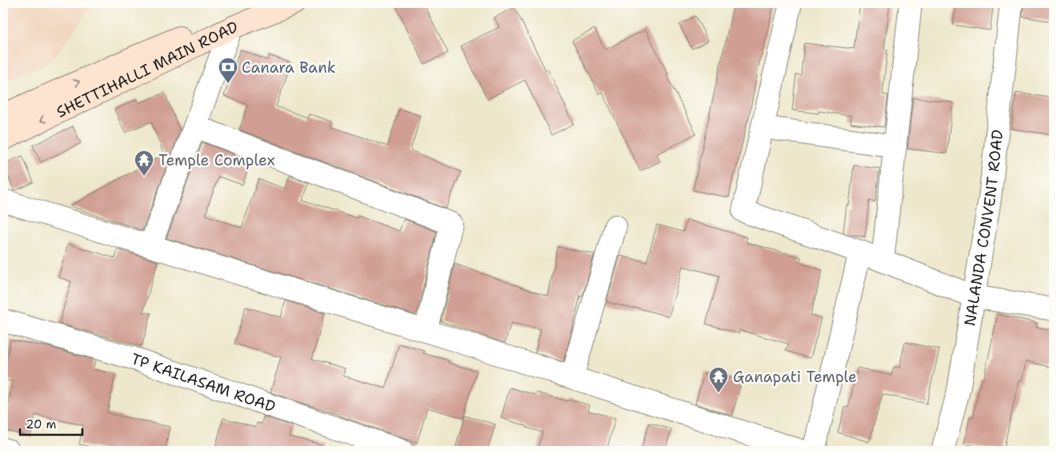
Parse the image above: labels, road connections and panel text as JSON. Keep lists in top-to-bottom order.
{
  "streets": {
    "main road": ["SHETTIHALLI MAIN ROAD"],
    "street": ["NALANDA CONVENT ROAD", "TP KAILASAM ROAD"]
  },
  "places": {
    "bank": ["Canara Bank"],
    "temple": ["Temple Complex", "Ganapati Temple"]
  },
  "scale_bar": "20 m"
}
